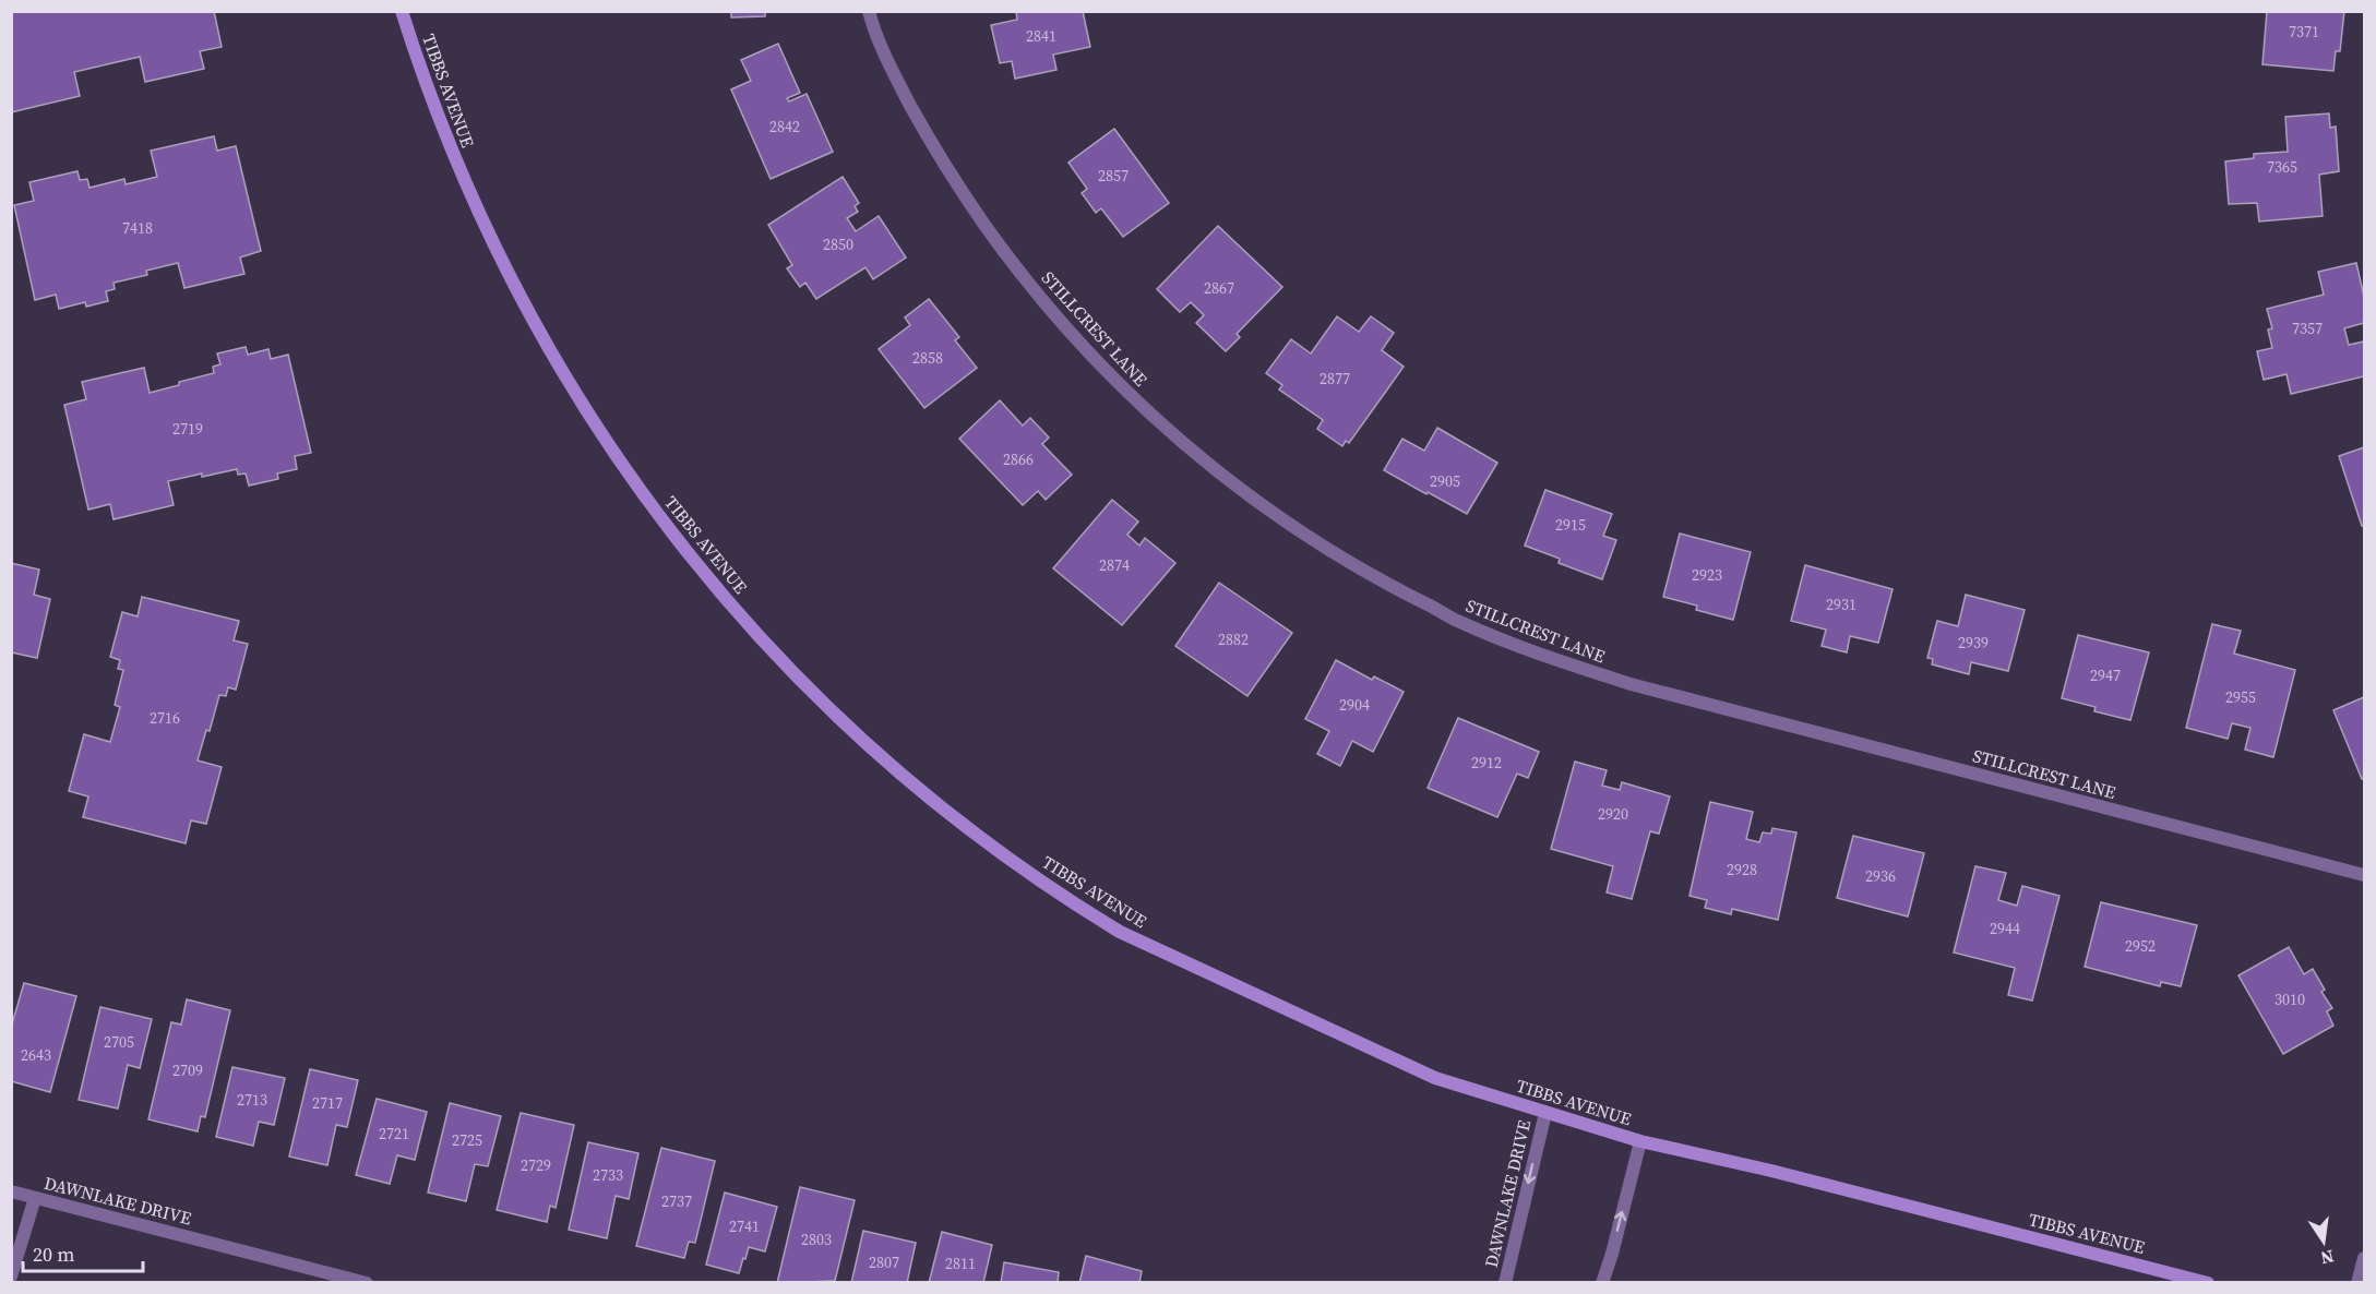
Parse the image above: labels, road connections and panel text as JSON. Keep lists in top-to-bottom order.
{
  "streets": {
    "street": ["TIBBS AVENUE", "STILLCREST LANE", "DAWNLAKE DRIVE"]
  },
  "crossings": [
    ["TIBBS AVENUE", "DAWNLAKE DRIVE"]
  ],
  "house_numbers": [
    "7371",
    "2841",
    "2842",
    "7365",
    "2857",
    "7418",
    "2850",
    "2867",
    "7357",
    "2858",
    "2877",
    "2719",
    "2866",
    "2905",
    "2915",
    "2874",
    "2923",
    "2931",
    "2882",
    "2939",
    "2947",
    "2955",
    "2904",
    "2716",
    "2912",
    "2920",
    "2928",
    "2936",
    "2944",
    "2952",
    "3010",
    "2705",
    "2643",
    "2709",
    "2713",
    "2717",
    "2721",
    "2725",
    "2729",
    "2733",
    "2737",
    "2741",
    "2803",
    "2807",
    "2811"
  ],
  "scale_bar": "20 m",
  "north": "bottom"
}
